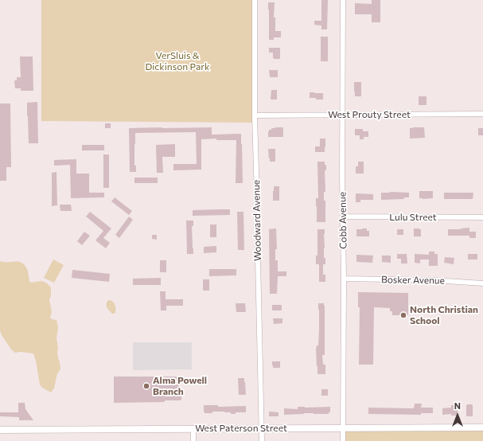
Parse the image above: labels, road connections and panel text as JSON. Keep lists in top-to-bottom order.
{
  "streets": {
    "street": [
      "West Prouty Street",
      "Lulu Street",
      "Woodward Avenue",
      "Cobb Avenue",
      "Bosker Avenue",
      "West Paterson Street"
    ]
  },
  "crossings": [
    ["West Prouty Street", "Woodward Avenue"],
    ["West Prouty Street", "Cobb Avenue"],
    ["Lulu Street", "Cobb Avenue"],
    ["Woodward Avenue", "West Paterson Street"],
    ["Cobb Avenue", "Bosker Avenue"],
    ["Cobb Avenue", "West Paterson Street"]
  ],
  "parks": ["VerSluis & Dickinson Park"],
  "places": ["North Christian School", "Alma Powell Branch"],
  "north": "top"
}
